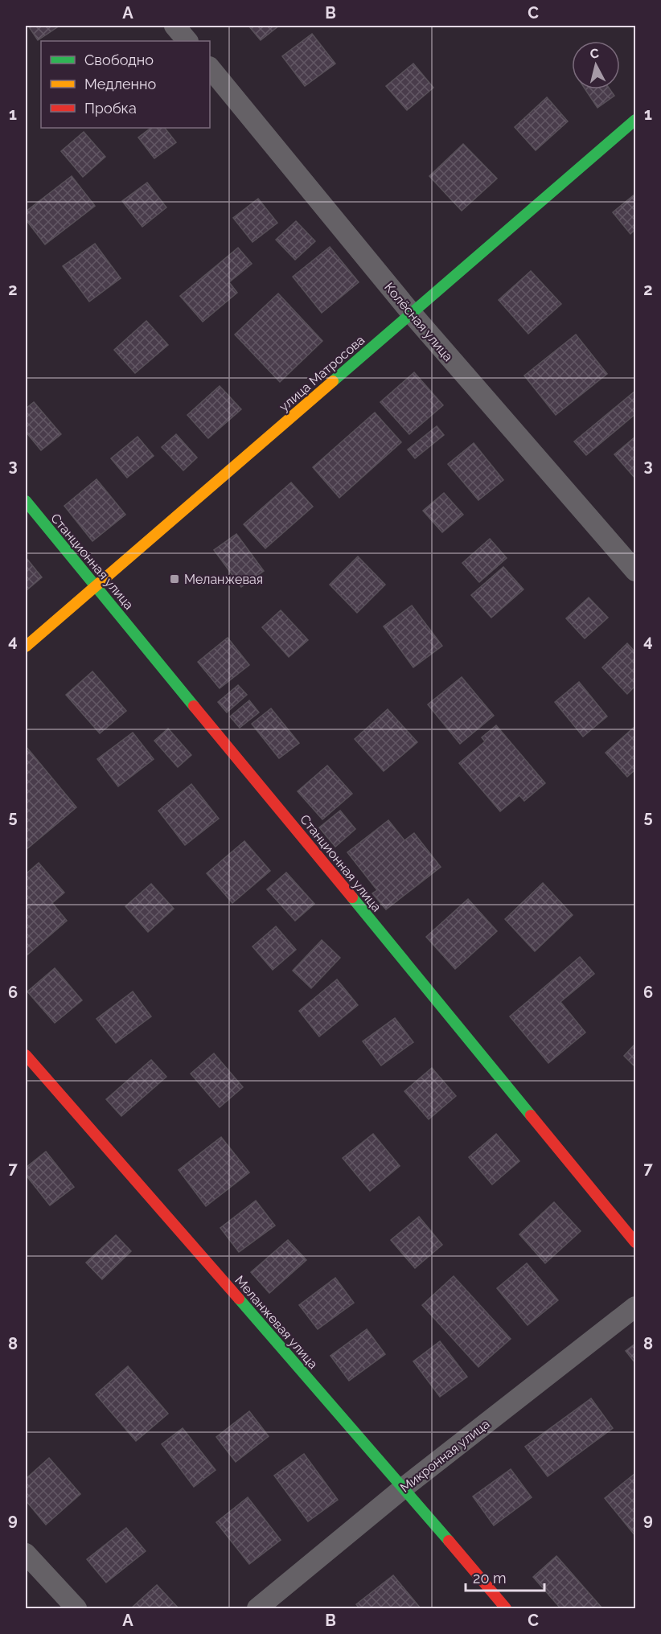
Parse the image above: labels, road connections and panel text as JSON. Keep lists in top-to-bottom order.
{
  "streets": {
    "street": [
      "Колёсная улица",
      "улица Матросова",
      "Станционная улица",
      "Меланжевая улица",
      "Микронная улица"
    ]
  },
  "crossings": [
    ["Колёсная улица", "улица Матросова"],
    ["улица Матросова", "Станционная улица"],
    ["Меланжевая улица", "Микронная улица"]
  ],
  "places": {
    "transit": ["Меланжевая"]
  },
  "legend": ["Свободно", "Медленно", "Пробка"],
  "scale_bar": "20 m",
  "north": "top",
  "grid": {
    "columns": ["A", "B", "C"],
    "rows": [
      "1",
      "2",
      "3",
      "4",
      "5",
      "6",
      "7",
      "8",
      "9"
    ]
  }
}
